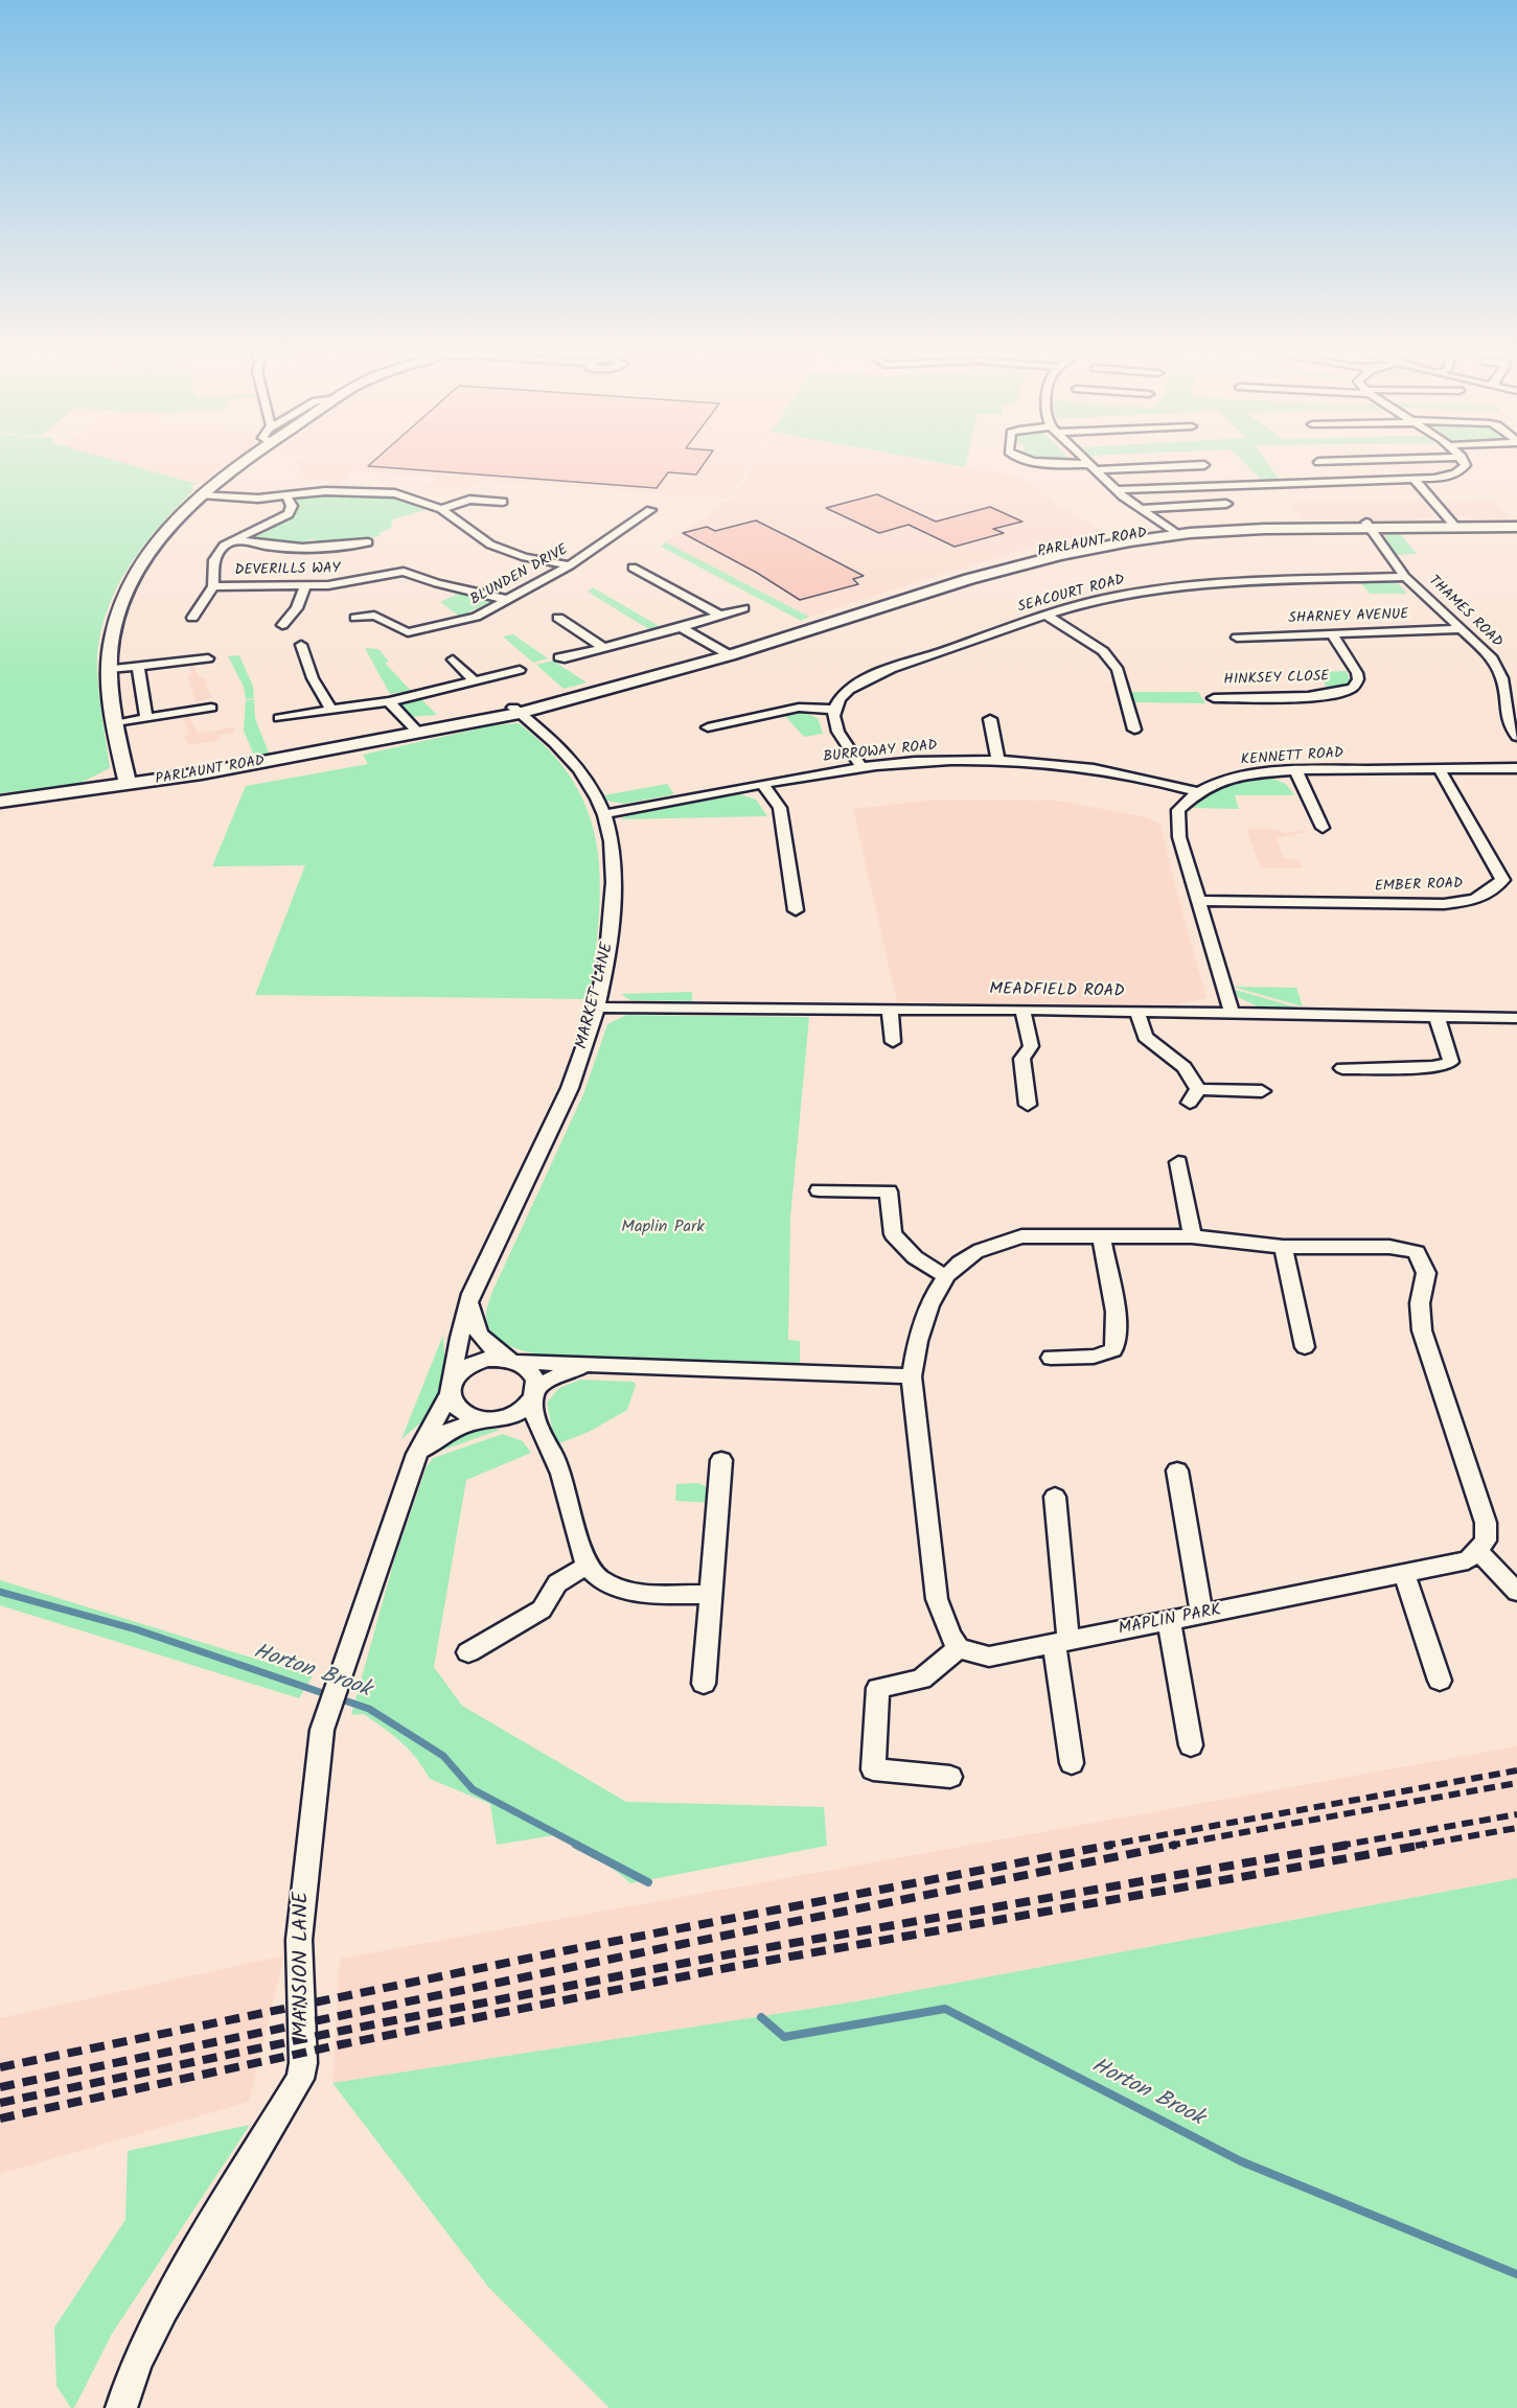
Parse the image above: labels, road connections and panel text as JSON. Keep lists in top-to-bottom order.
{
  "streets": {
    "street": [
      "PARLAUNT ROAD",
      "DEVERILLS WAY",
      "BLUNDEN DRIVE",
      "SEACOURT ROAD",
      "THAMES ROAD",
      "SHARNEY AVENUE",
      "HINKSEY CLOSE",
      "BURROWAY ROAD",
      "KENNETT ROAD",
      "EMBER ROAD",
      "MEADFIELD ROAD",
      "MARKET LANE",
      "MAPLIN PARK",
      "MANSION LANE"
    ]
  },
  "crossings": [
    ["PARLAUNT ROAD", "THAMES ROAD"],
    ["PARLAUNT ROAD", "MARKET LANE"],
    ["SEACOURT ROAD", "THAMES ROAD"],
    ["THAMES ROAD", "SHARNEY AVENUE"],
    ["SHARNEY AVENUE", "HINKSEY CLOSE"],
    ["BURROWAY ROAD", "KENNETT ROAD"],
    ["BURROWAY ROAD", "MARKET LANE"],
    ["KENNETT ROAD", "EMBER ROAD"],
    ["KENNETT ROAD", "MEADFIELD ROAD"],
    ["MEADFIELD ROAD", "MARKET LANE"],
    ["MARKET LANE", "MANSION LANE"]
  ],
  "water": ["Horton Brook"],
  "parks": ["Maplin Park"]
}
